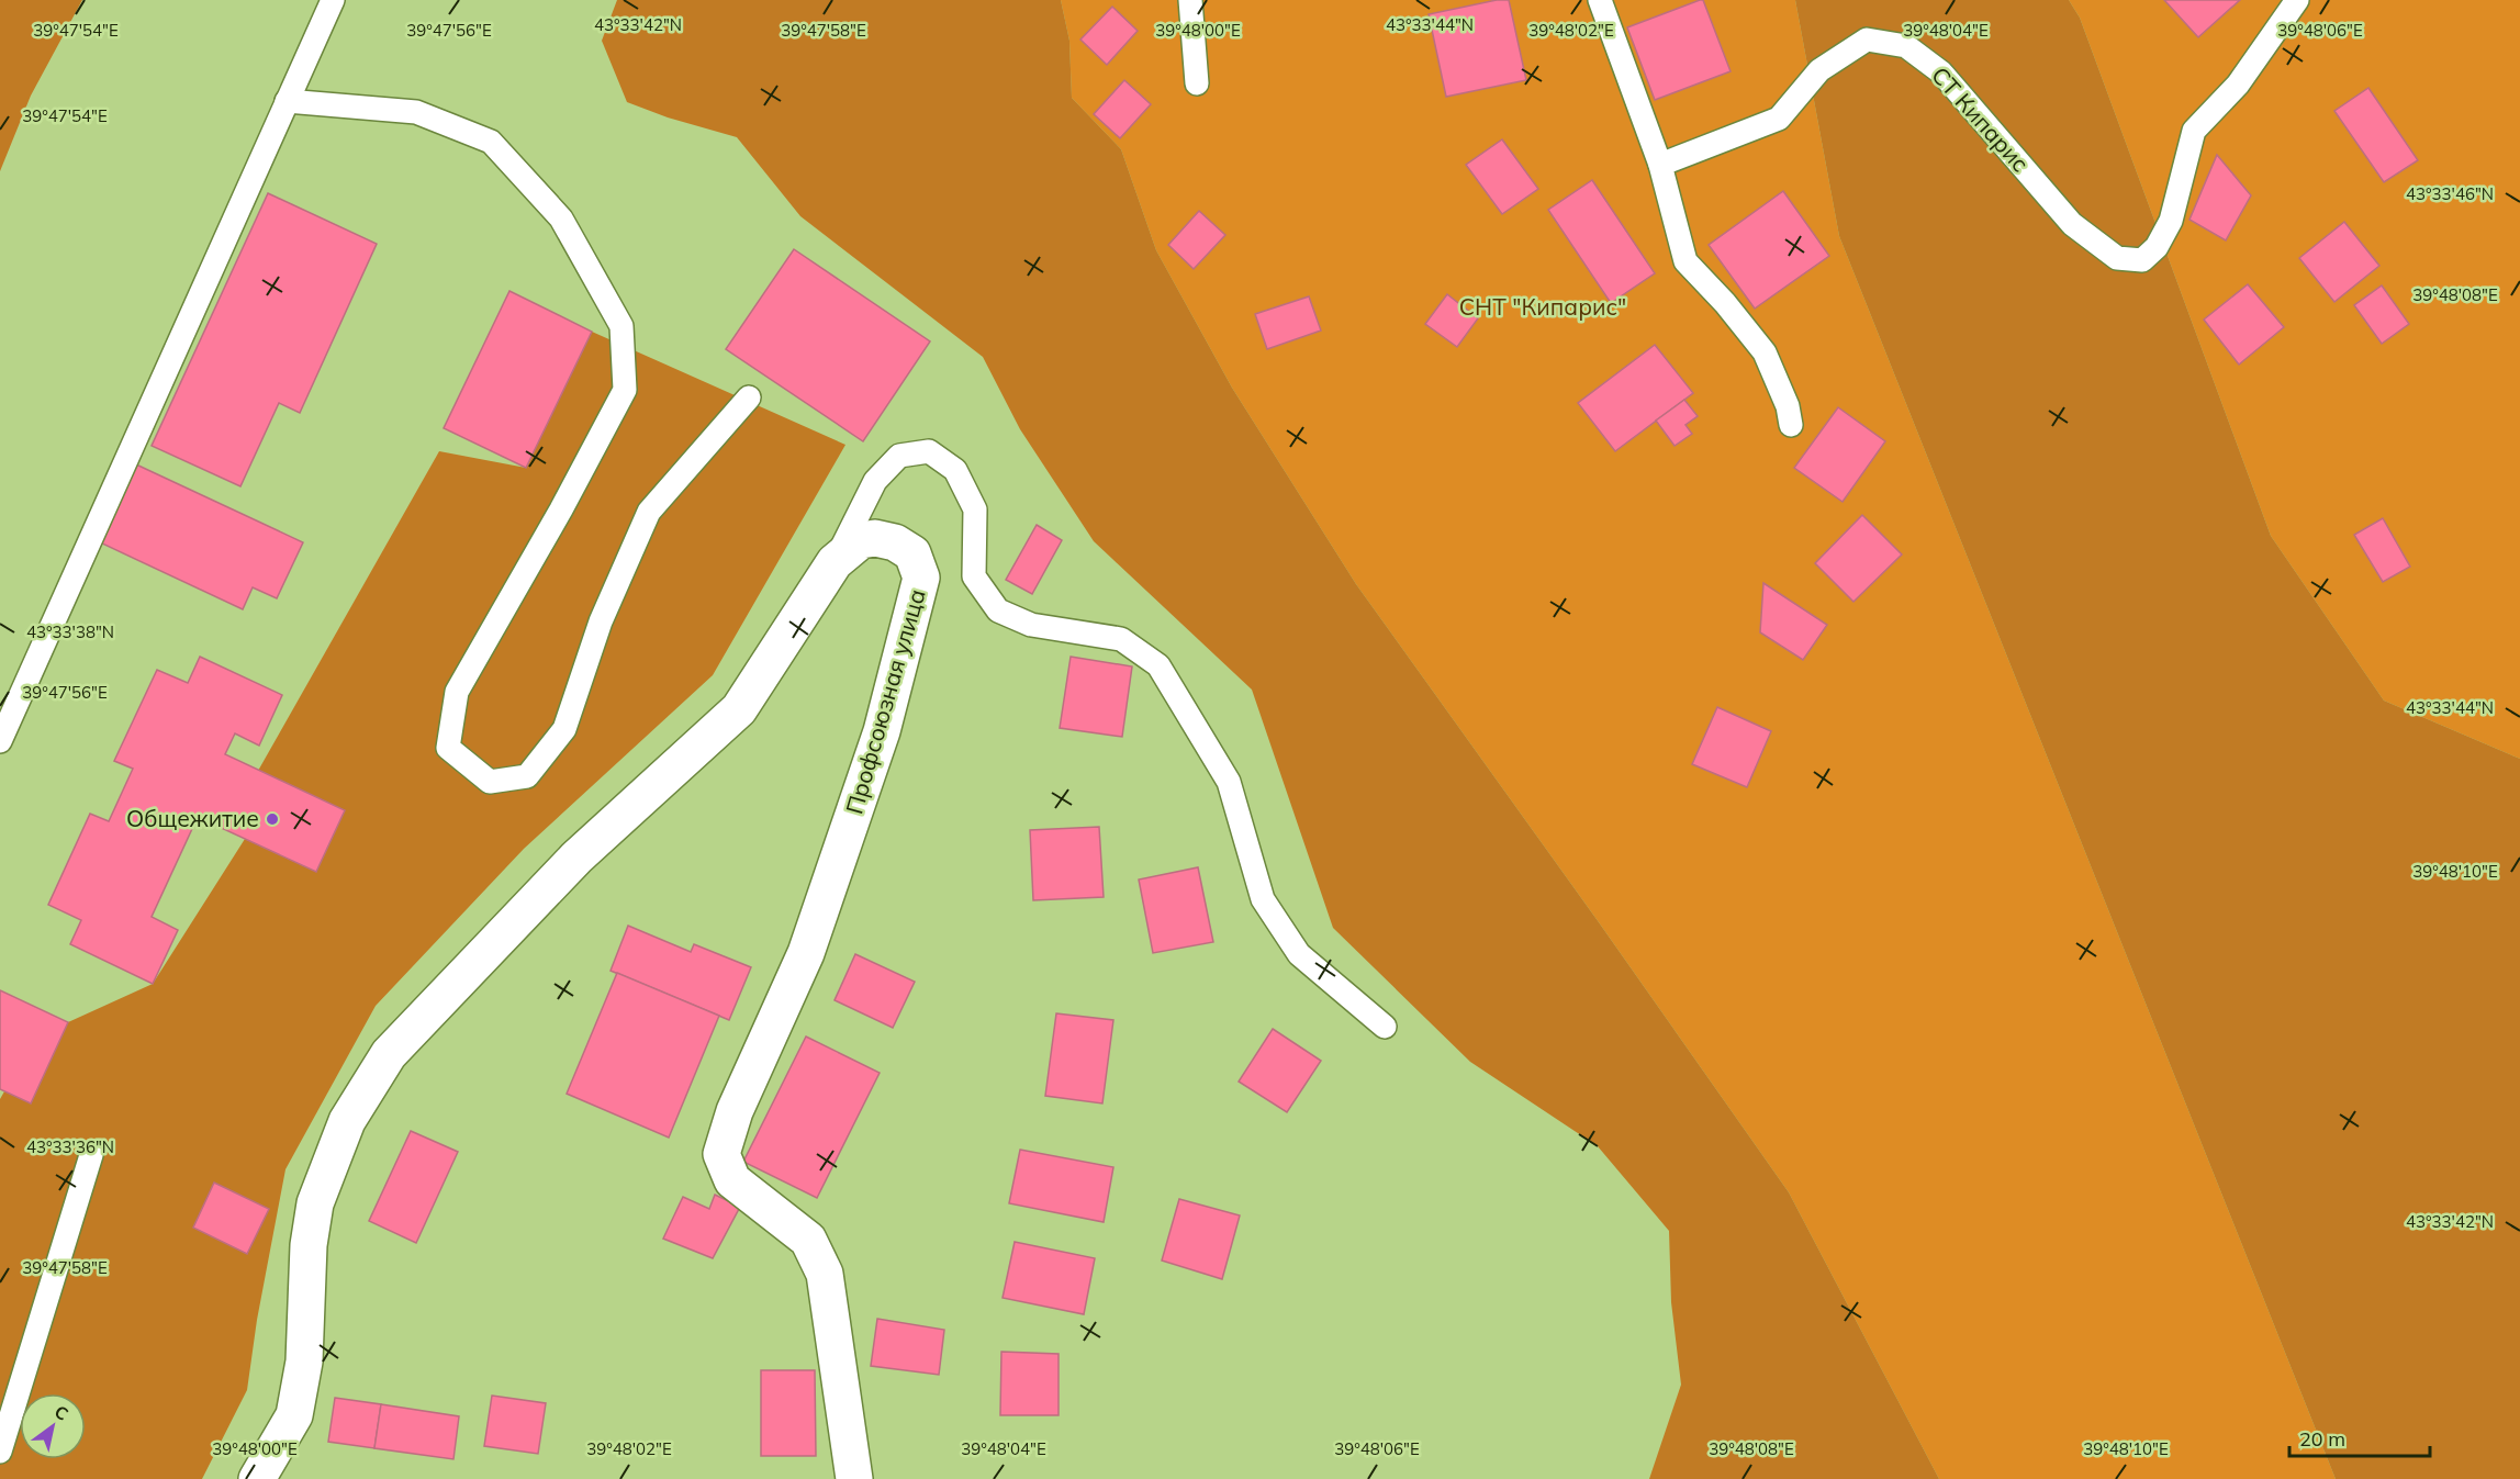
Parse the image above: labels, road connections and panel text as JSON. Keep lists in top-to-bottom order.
{
  "streets": {
    "street": ["Профсоюзная улица"],
    "lane": ["СТ Кипарис"]
  },
  "parks": ["СНТ \"Кипарис\""],
  "places": ["Общежитие"],
  "scale_bar": "20 m",
  "north": "top right",
  "coordinates": [
    "43°33'42\"N",
    "43°33'44\"N",
    "39°47'54\"E",
    "39°47'56\"E",
    "39°47'58\"E",
    "39°48'00\"E",
    "39°48'02\"E",
    "39°48'04\"E",
    "39°48'06\"E",
    "43°33'46\"N",
    "39°48'08\"E",
    "43°33'38\"N",
    "39°48'10\"E",
    "43°33'36\"N"
  ]
}
